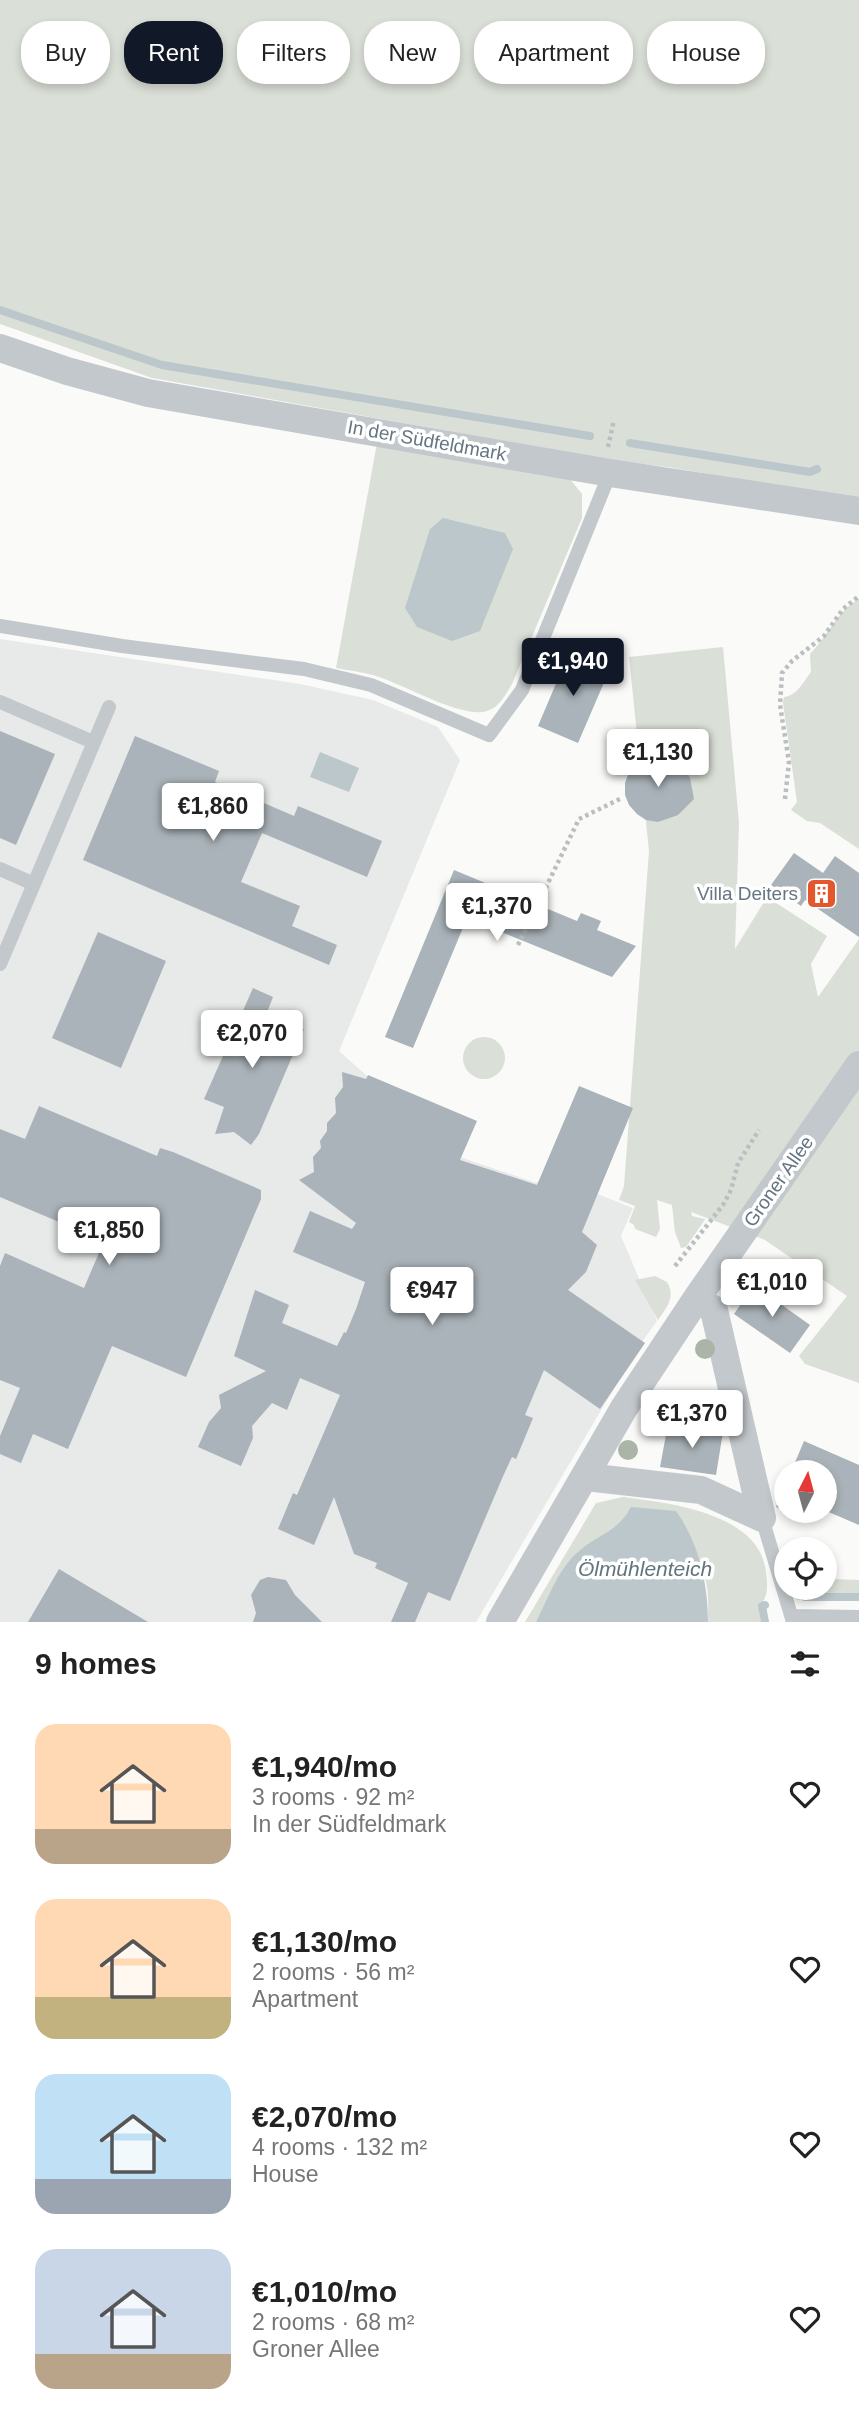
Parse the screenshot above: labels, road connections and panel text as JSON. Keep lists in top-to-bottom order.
{
  "streets": {
    "street": ["In der Südfeldmark", "Groner Allee"]
  },
  "water": ["Ölmühlenteich"],
  "places": {
    "building": ["Villa Deiters"]
  },
  "north": "top",
  "page": {
    "chip": [
      "Buy",
      "Rent",
      "Filters",
      "New",
      "Apartment",
      "House"
    ],
    "price": [
      "€1,940",
      "€1,130",
      "€1,860",
      "€1,370",
      "€2,070",
      "€1,850",
      "€1,010",
      "€947",
      "€1,370"
    ],
    "heading": "9 homes",
    "list": [
      {
        "name": "€1,940/mo",
        "note": "3 rooms · 92 m² · In der Südfeldmark"
      },
      {
        "name": "€1,130/mo",
        "note": "2 rooms · 56 m² · Apartment"
      },
      {
        "name": "€2,070/mo",
        "note": "4 rooms · 132 m² · House"
      },
      {
        "name": "€1,010/mo",
        "note": "2 rooms · 68 m² · Groner Allee"
      }
    ]
  }
}
